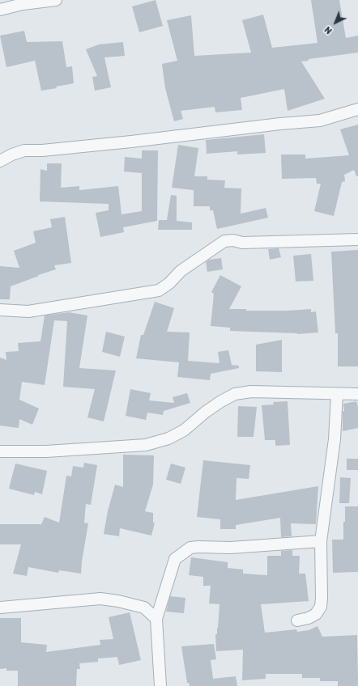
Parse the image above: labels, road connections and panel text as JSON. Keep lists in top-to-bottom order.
{
  "north": "bottom left"
}
